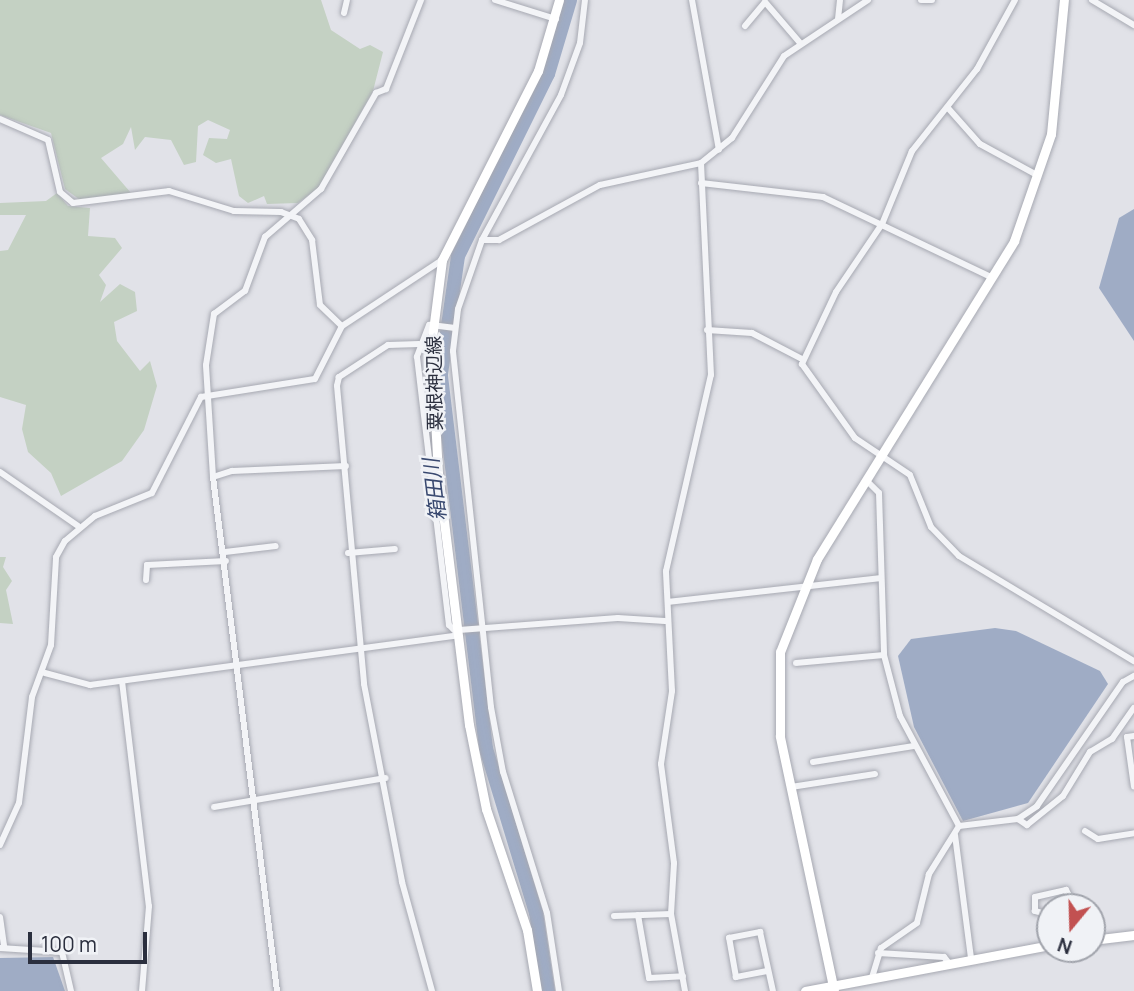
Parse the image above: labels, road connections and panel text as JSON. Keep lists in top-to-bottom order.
{
  "streets": {
    "main road": ["粟根神辺線"]
  },
  "water": ["箱田川"],
  "scale_bar": "100 m",
  "north": "bottom"
}
